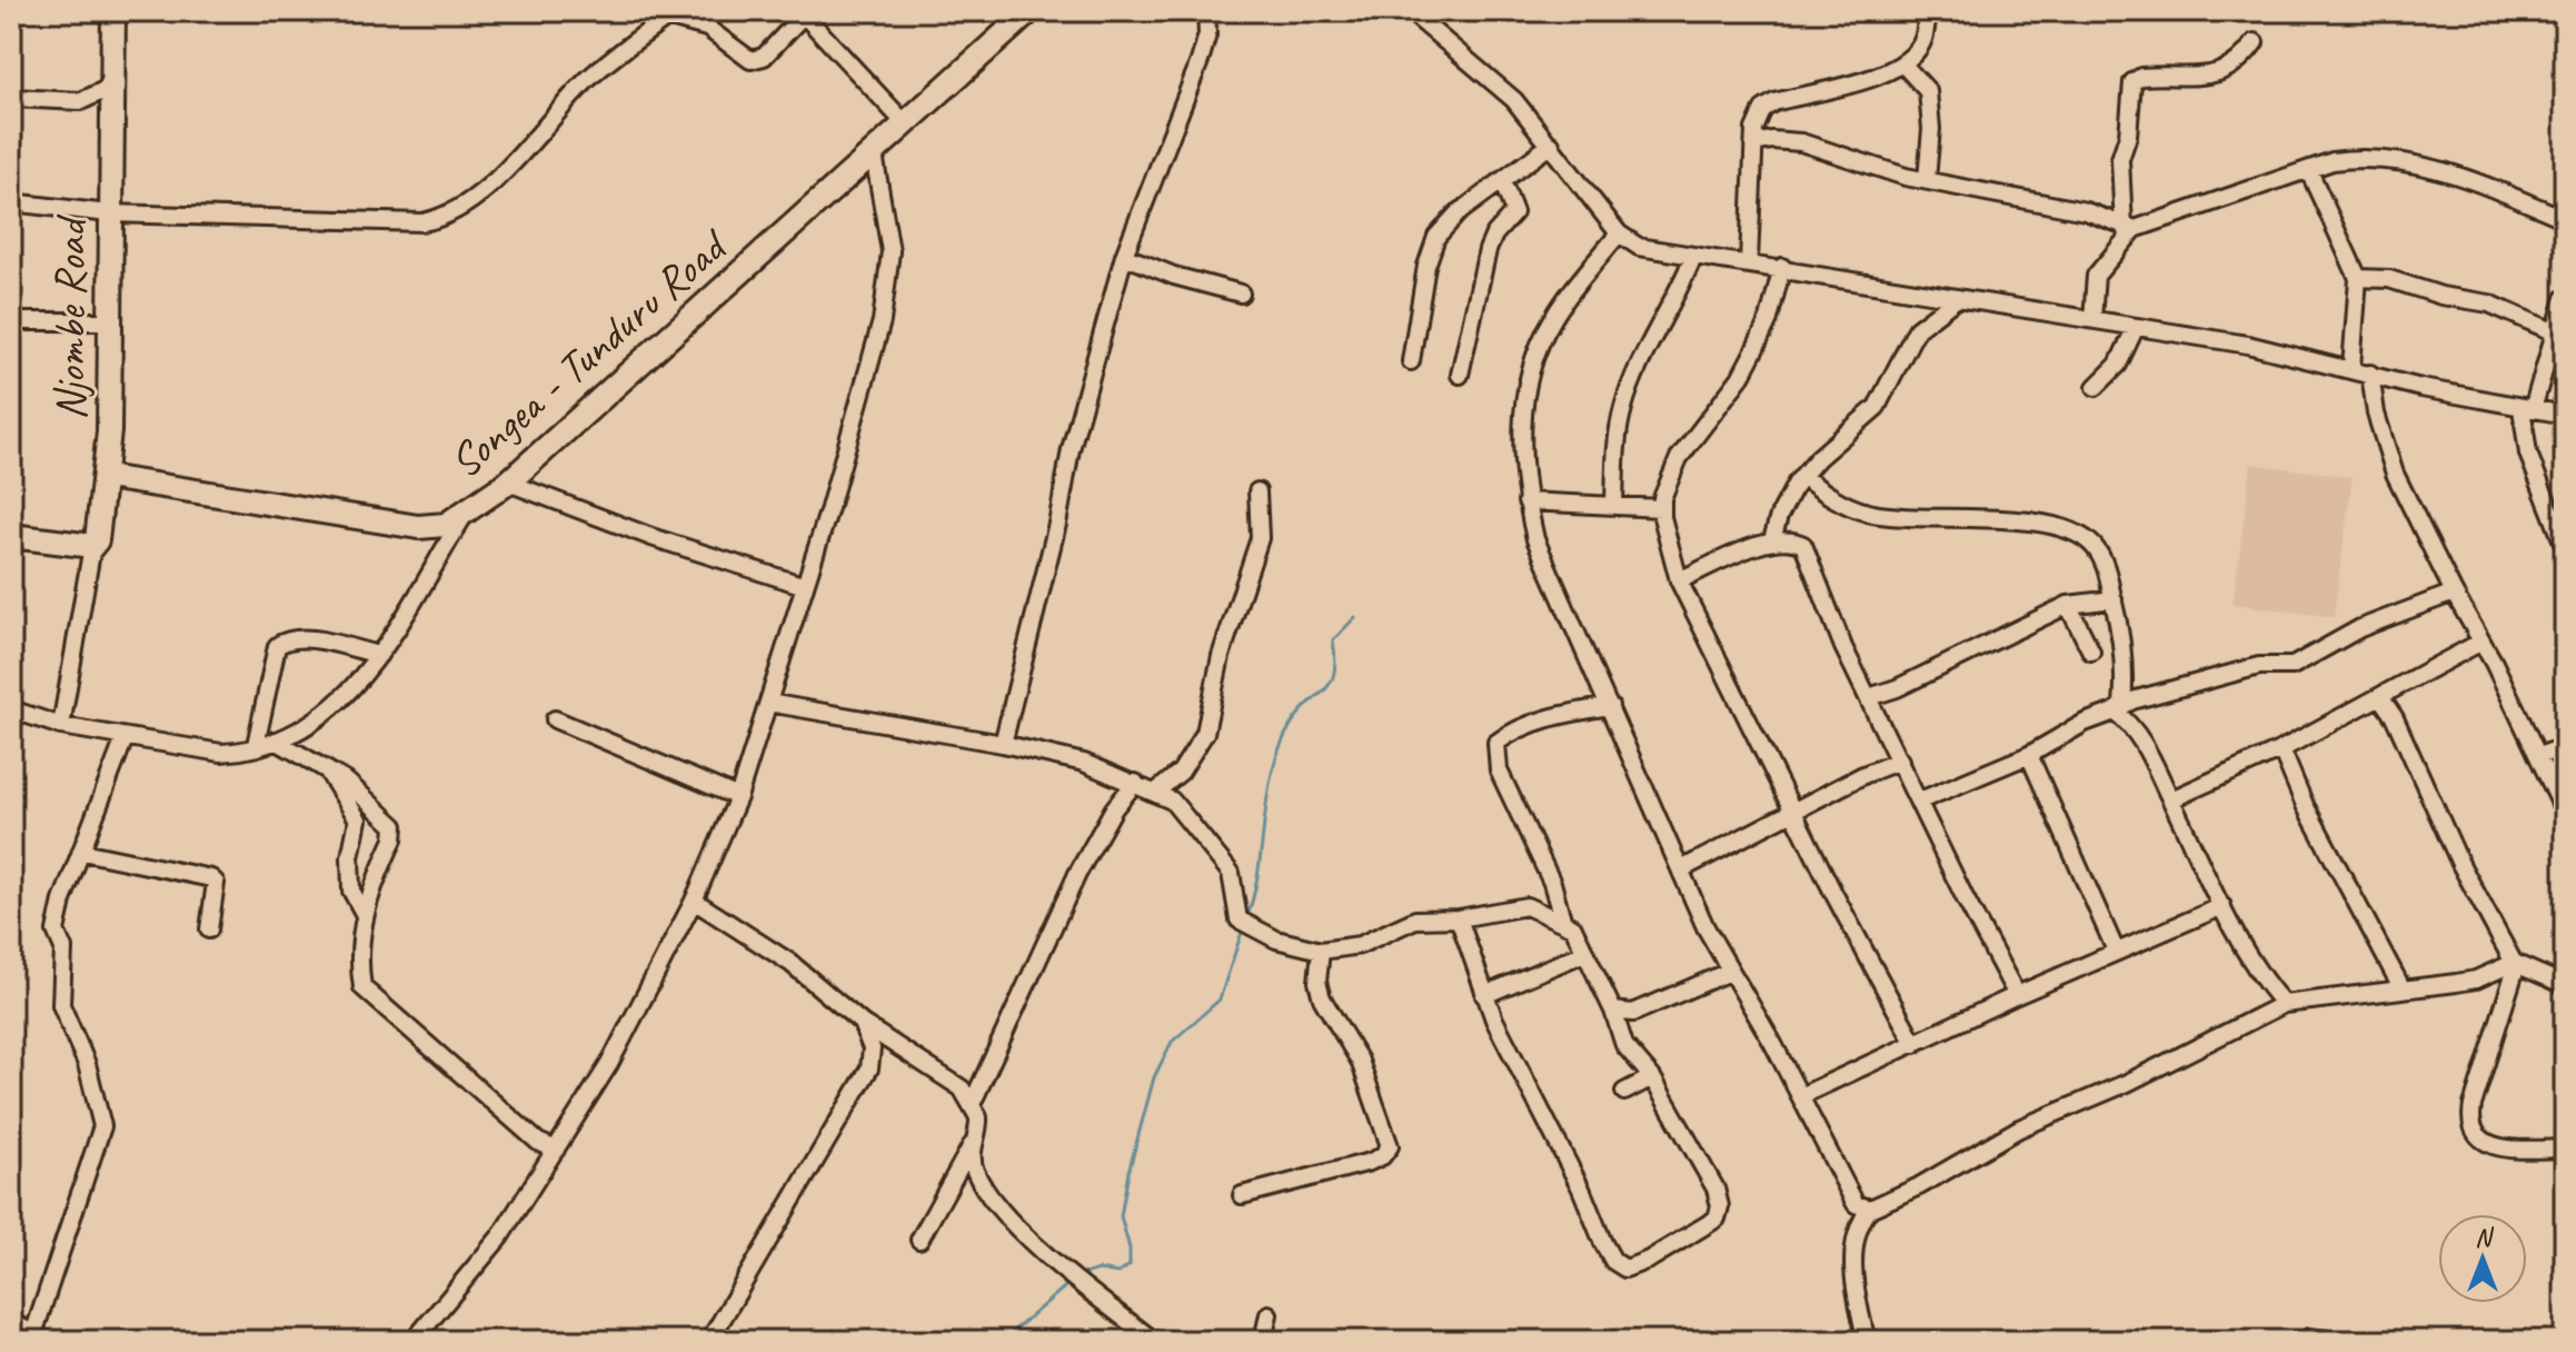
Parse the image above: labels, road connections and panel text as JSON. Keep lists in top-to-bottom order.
{
  "streets": {
    "highway": ["Njombe Road", "Songea - Tunduru Road"]
  },
  "crossings": [
    ["Njombe Road", "Songea - Tunduru Road"]
  ],
  "north": "top"
}
